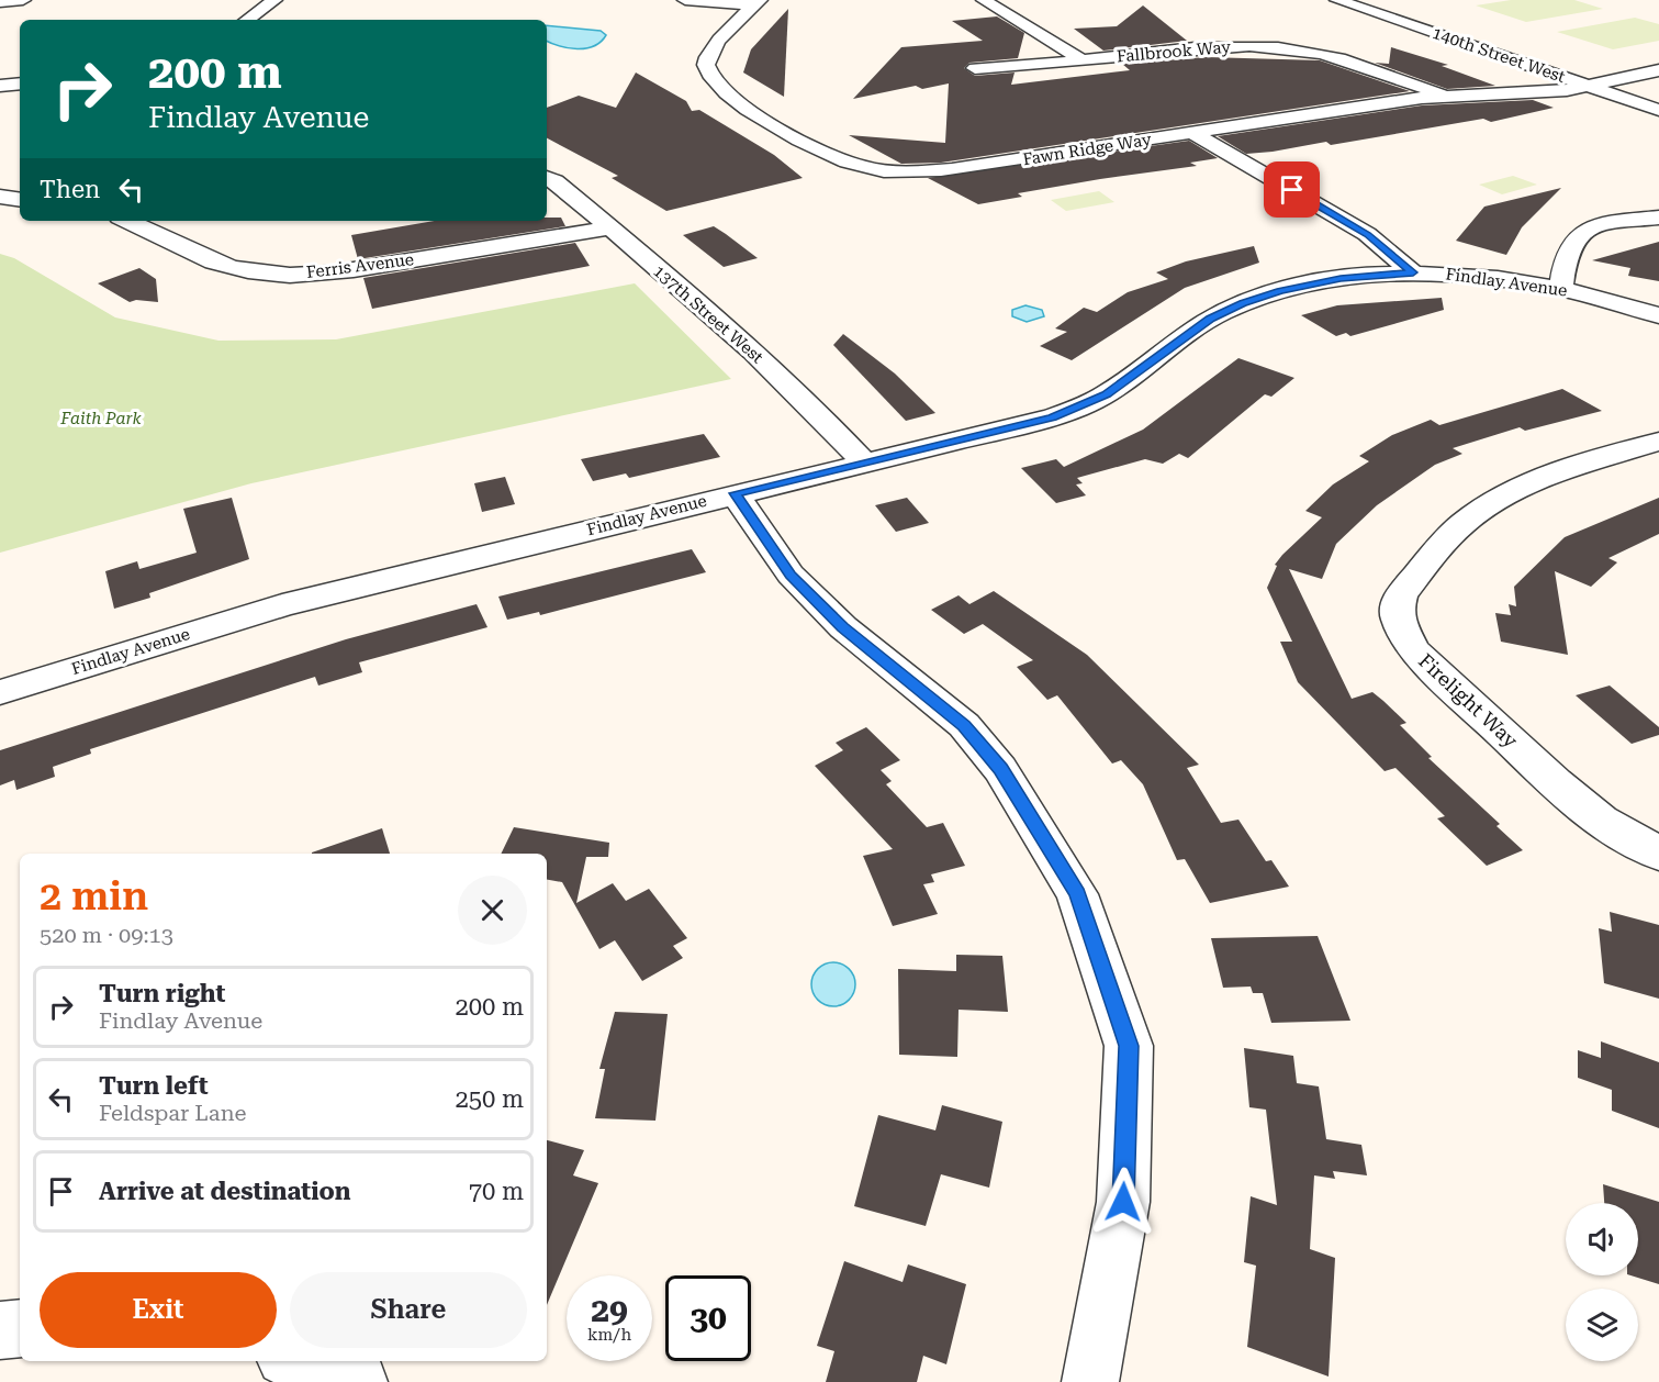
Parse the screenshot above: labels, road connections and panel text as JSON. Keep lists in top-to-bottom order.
{
  "streets": {
    "street": [
      "Fallbrook Way",
      "140th Street West",
      "Fawn Ridge Way",
      "Ferris Avenue",
      "Findlay Avenue",
      "137th Street West",
      "Firelight Way"
    ]
  },
  "crossings": [
    ["Fallbrook Way", "Fawn Ridge Way"],
    ["140th Street West", "Fawn Ridge Way"],
    ["Ferris Avenue", "137th Street West"],
    ["Findlay Avenue", "137th Street West"]
  ],
  "parks": ["Faith Park"],
  "page": {
    "turn": ["200 m", "Findlay Avenue"],
    "then": "Then",
    "heading": ["2 min", "520 m · 09:13"],
    "list": [
      {
        "name": "Turn right",
        "note": "Findlay Avenue",
        "value": "200 m"
      },
      {
        "name": "Turn left",
        "note": "Feldspar Lane",
        "value": "250 m"
      },
      {
        "name": "Arrive at destination",
        "value": "70 m"
      }
    ],
    "buttons": ["Exit", "Share"],
    "speed": "29 km/h",
    "limit": "30"
  }
}
